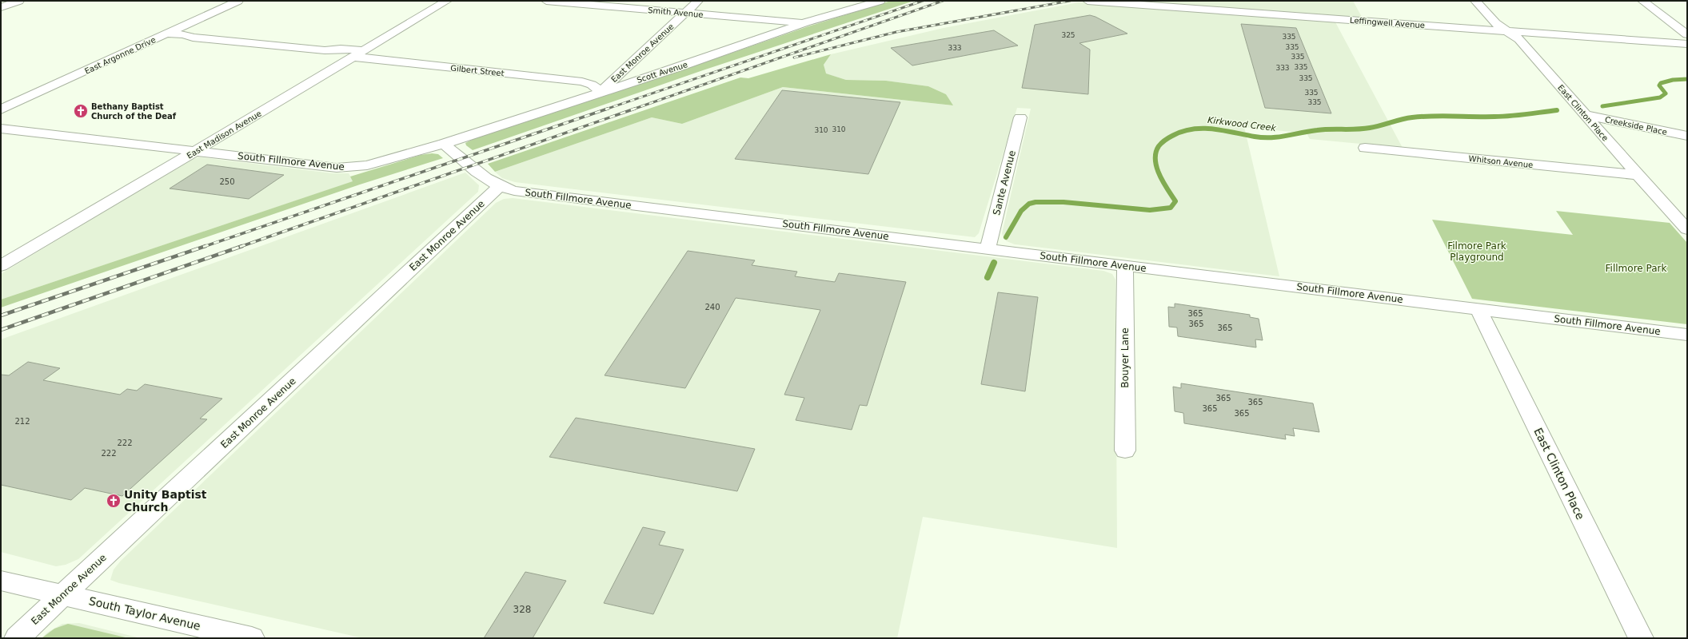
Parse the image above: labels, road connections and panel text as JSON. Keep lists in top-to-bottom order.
{
  "streets": {
    "street": [
      "Smith Avenue",
      "Leffingwell Avenue",
      "East Monroe Avenue",
      "East Argonne Drive",
      "Gilbert Street",
      "Scott Avenue",
      "East Clinton Place",
      "Creekside Place",
      "East Madison Avenue",
      "South Fillmore Avenue",
      "Whitson Avenue",
      "Sante Avenue",
      "Bouyer Lane",
      "South Taylor Avenue"
    ]
  },
  "crossings": [
    ["Smith Avenue", "East Monroe Avenue"],
    ["Smith Avenue", "Scott Avenue"],
    ["Leffingwell Avenue", "East Clinton Place"],
    ["East Monroe Avenue", "Gilbert Street"],
    ["East Monroe Avenue", "Scott Avenue"],
    ["East Monroe Avenue", "South Fillmore Avenue"],
    ["East Monroe Avenue", "South Taylor Avenue"],
    ["East Argonne Drive", "Gilbert Street"],
    ["Gilbert Street", "Scott Avenue"],
    ["Gilbert Street", "East Madison Avenue"],
    ["Scott Avenue", "South Fillmore Avenue"],
    ["East Clinton Place", "Creekside Place"],
    ["East Clinton Place", "South Fillmore Avenue"],
    ["East Clinton Place", "Whitson Avenue"],
    ["East Madison Avenue", "South Fillmore Avenue"],
    ["South Fillmore Avenue", "Sante Avenue"],
    ["South Fillmore Avenue", "Bouyer Lane"]
  ],
  "water": ["Kirkwood Creek"],
  "parks": ["Filmore Park Playground", "Fillmore Park"],
  "places": {
    "church": ["Bethany Baptist Church of the Deaf", "Unity Baptist Church"]
  },
  "house_numbers": [
    "325",
    "335",
    "335",
    "333",
    "335",
    "335",
    "333",
    "335",
    "335",
    "335",
    "310",
    "310",
    "250",
    "240",
    "365",
    "365",
    "365",
    "365",
    "365",
    "365",
    "365",
    "212",
    "222",
    "222",
    "328"
  ]
}
